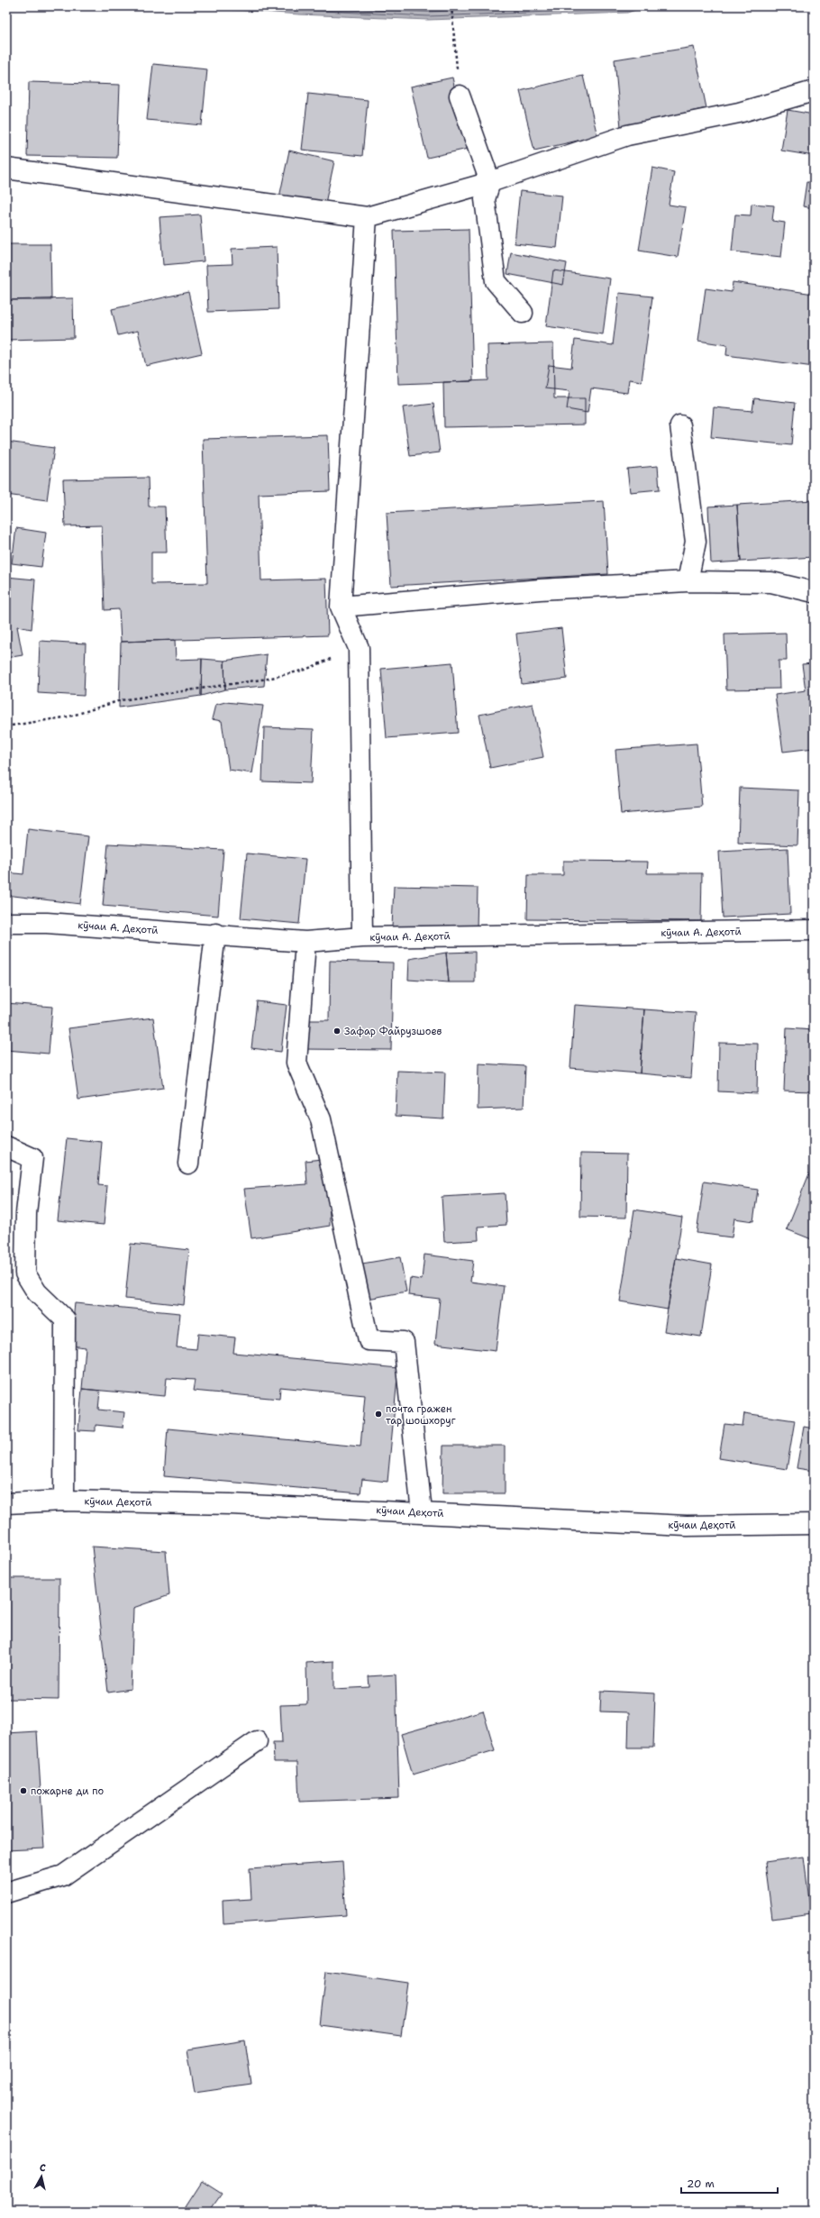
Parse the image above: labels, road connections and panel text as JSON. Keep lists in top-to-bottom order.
{
  "streets": {
    "street": ["кӯчаи А. Деҳотӣ", "кӯчаи Деҳотӣ"]
  },
  "places": ["Зафар Файрузшоев", "почта гражен тар шошхоруг", "пожарне ди по"],
  "scale_bar": "20 m",
  "north": "top"
}
